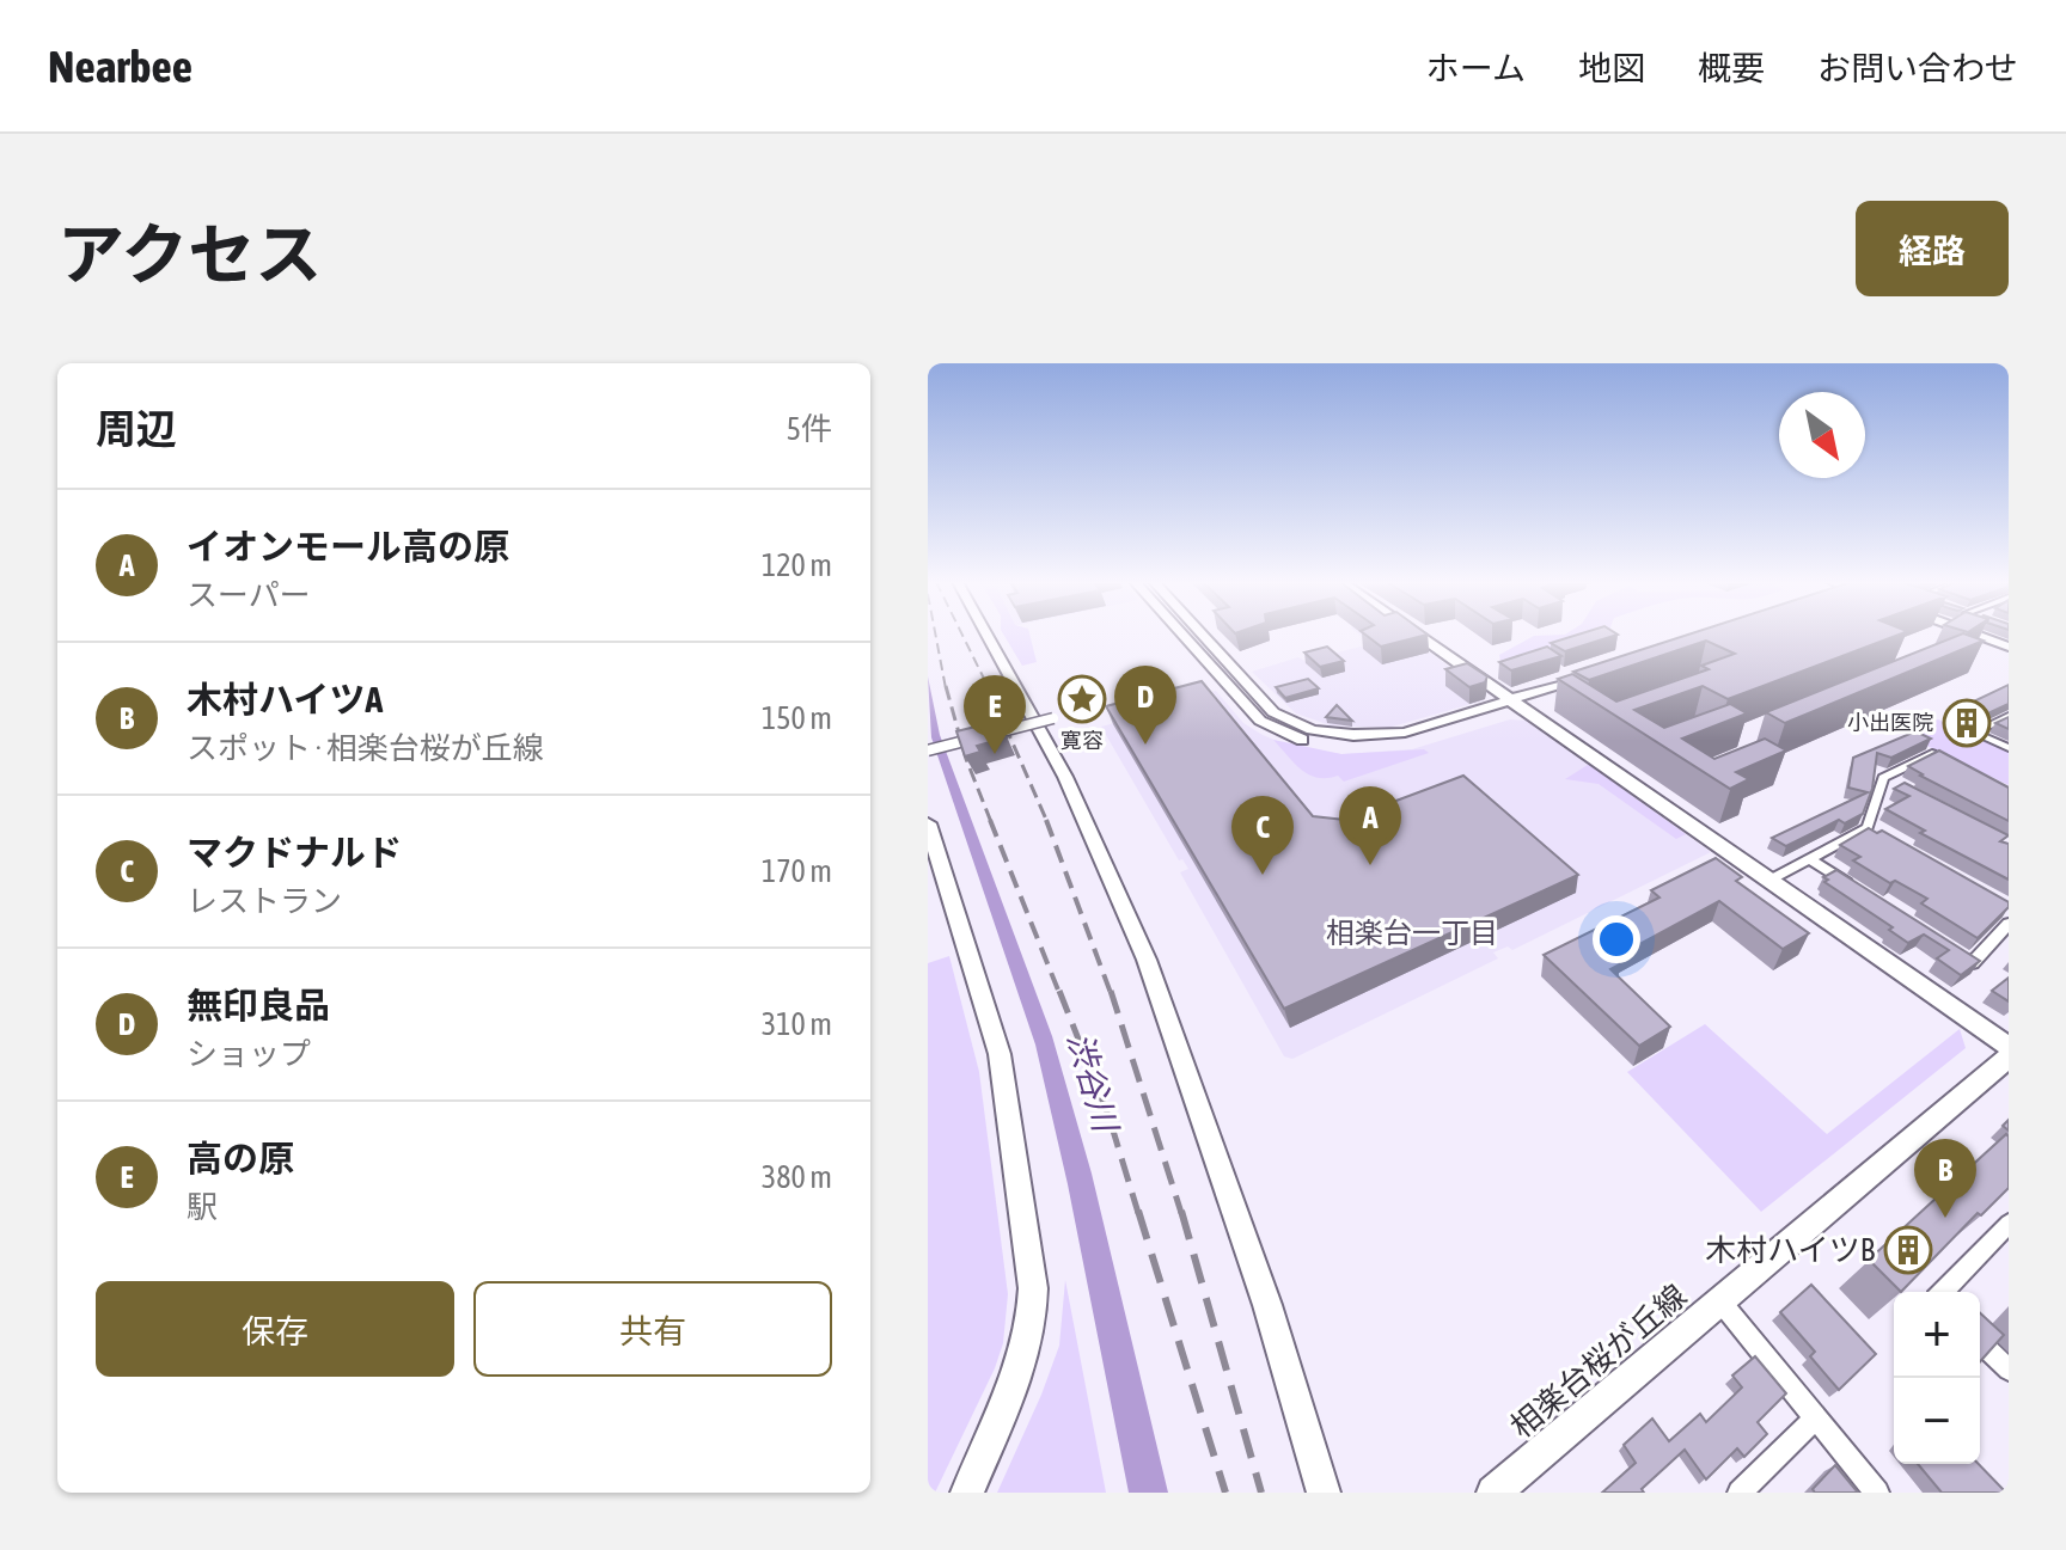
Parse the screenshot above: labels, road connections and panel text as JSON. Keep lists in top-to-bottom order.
{
  "streets": {
    "street": ["相楽台桜が丘線"]
  },
  "districts": ["相楽台一丁目"],
  "water": ["渋谷川"],
  "places": {
    "place": ["寛容"],
    "building": ["小出医院", "木村ハイツB"]
  },
  "north": "bottom right",
  "page": {
    "header": "Nearbee",
    "nav": [
      "ホーム",
      "地図",
      "概要",
      "お問い合わせ"
    ],
    "title": "アクセス",
    "buttons": [
      "経路",
      ["保存", "共有"]
    ],
    "heading": ["周辺", "5件"],
    "list": [
      {
        "mark": "A",
        "name": "イオンモール高の原",
        "note": "スーパー",
        "value": "120 m"
      },
      {
        "mark": "B",
        "name": "木村ハイツA",
        "note": "スポット · 相楽台桜が丘線",
        "value": "150 m"
      },
      {
        "mark": "C",
        "name": "マクドナルド",
        "note": "レストラン",
        "value": "170 m"
      },
      {
        "mark": "D",
        "name": "無印良品",
        "note": "ショップ",
        "value": "310 m"
      },
      {
        "mark": "E",
        "name": "高の原",
        "note": "駅",
        "value": "380 m"
      }
    ],
    "pins": [
      "D",
      "E",
      "A",
      "C",
      "B"
    ],
    "map_buttons": ["+", "−"]
  }
}
